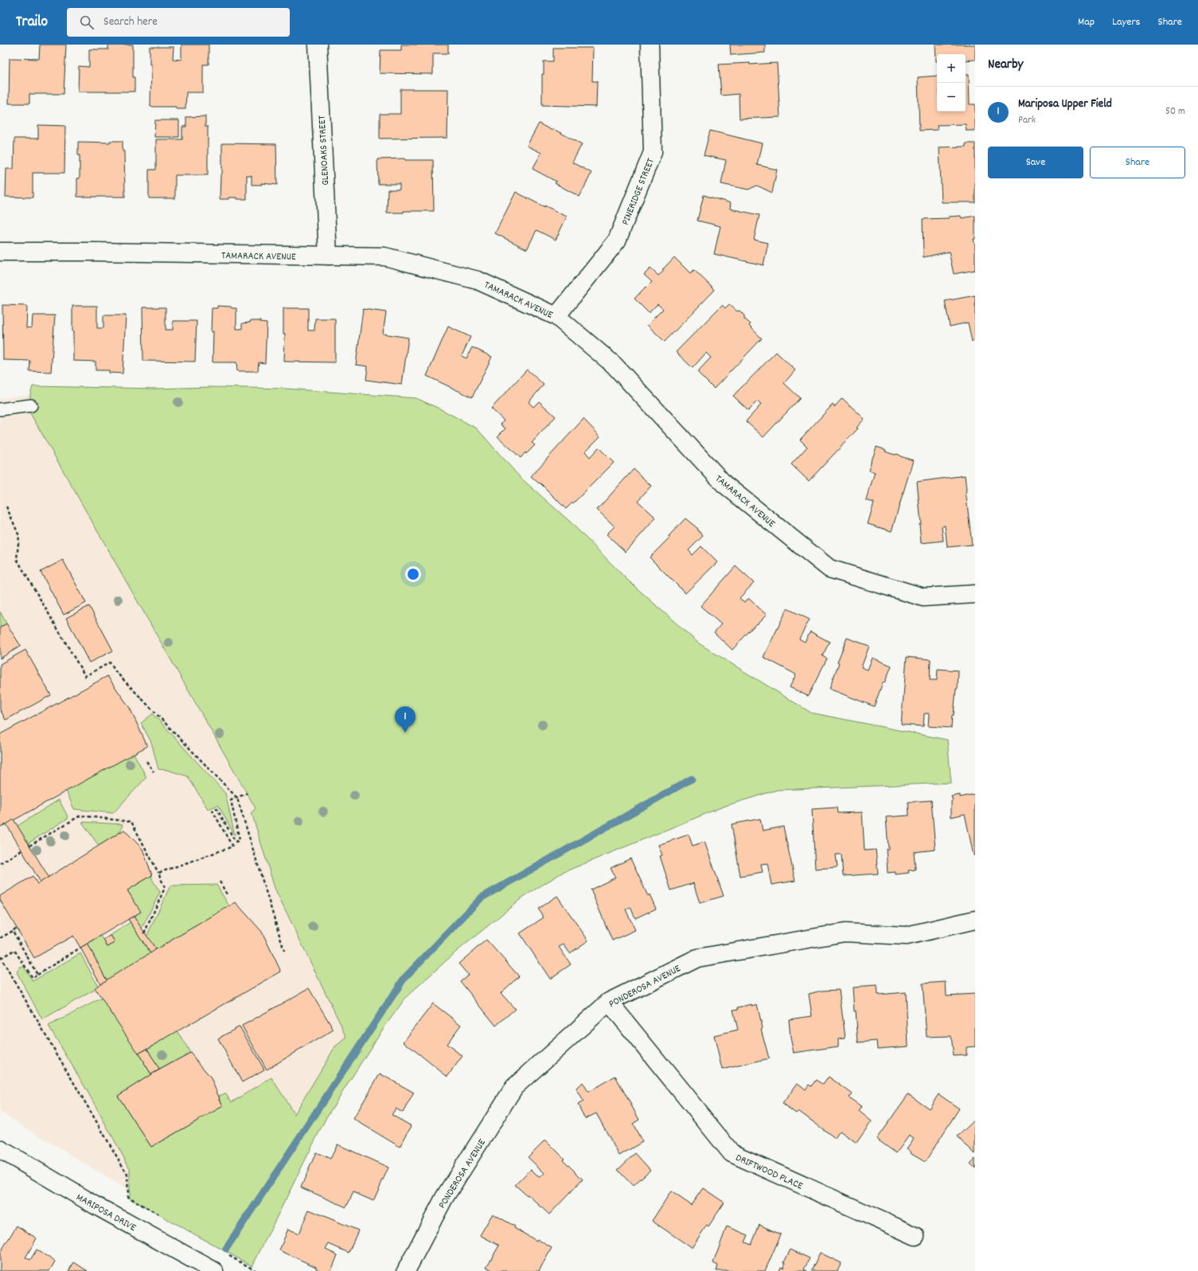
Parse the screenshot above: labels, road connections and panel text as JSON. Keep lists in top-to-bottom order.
{
  "streets": {
    "street": [
      "GLENOAKS STREET",
      "PINERIDGE STREET",
      "TAMARACK AVENUE",
      "PONDEROSA AVENUE",
      "DRIFTWOOD PLACE",
      "MARIPOSA DRIVE"
    ]
  },
  "crossings": [
    ["GLENOAKS STREET", "TAMARACK AVENUE"],
    ["PINERIDGE STREET", "TAMARACK AVENUE"],
    ["PONDEROSA AVENUE", "DRIFTWOOD PLACE"]
  ],
  "page": {
    "header": "Trailo",
    "search": "Search here",
    "nav": ["Map", "Layers", "Share"],
    "heading": "Nearby",
    "map_buttons": ["+", "−"],
    "list": [
      {
        "mark": "1",
        "name": "Mariposa Upper Field",
        "note": "Park",
        "value": "50 m"
      }
    ],
    "buttons": ["Save", "Share"],
    "pins": "1"
  }
}
